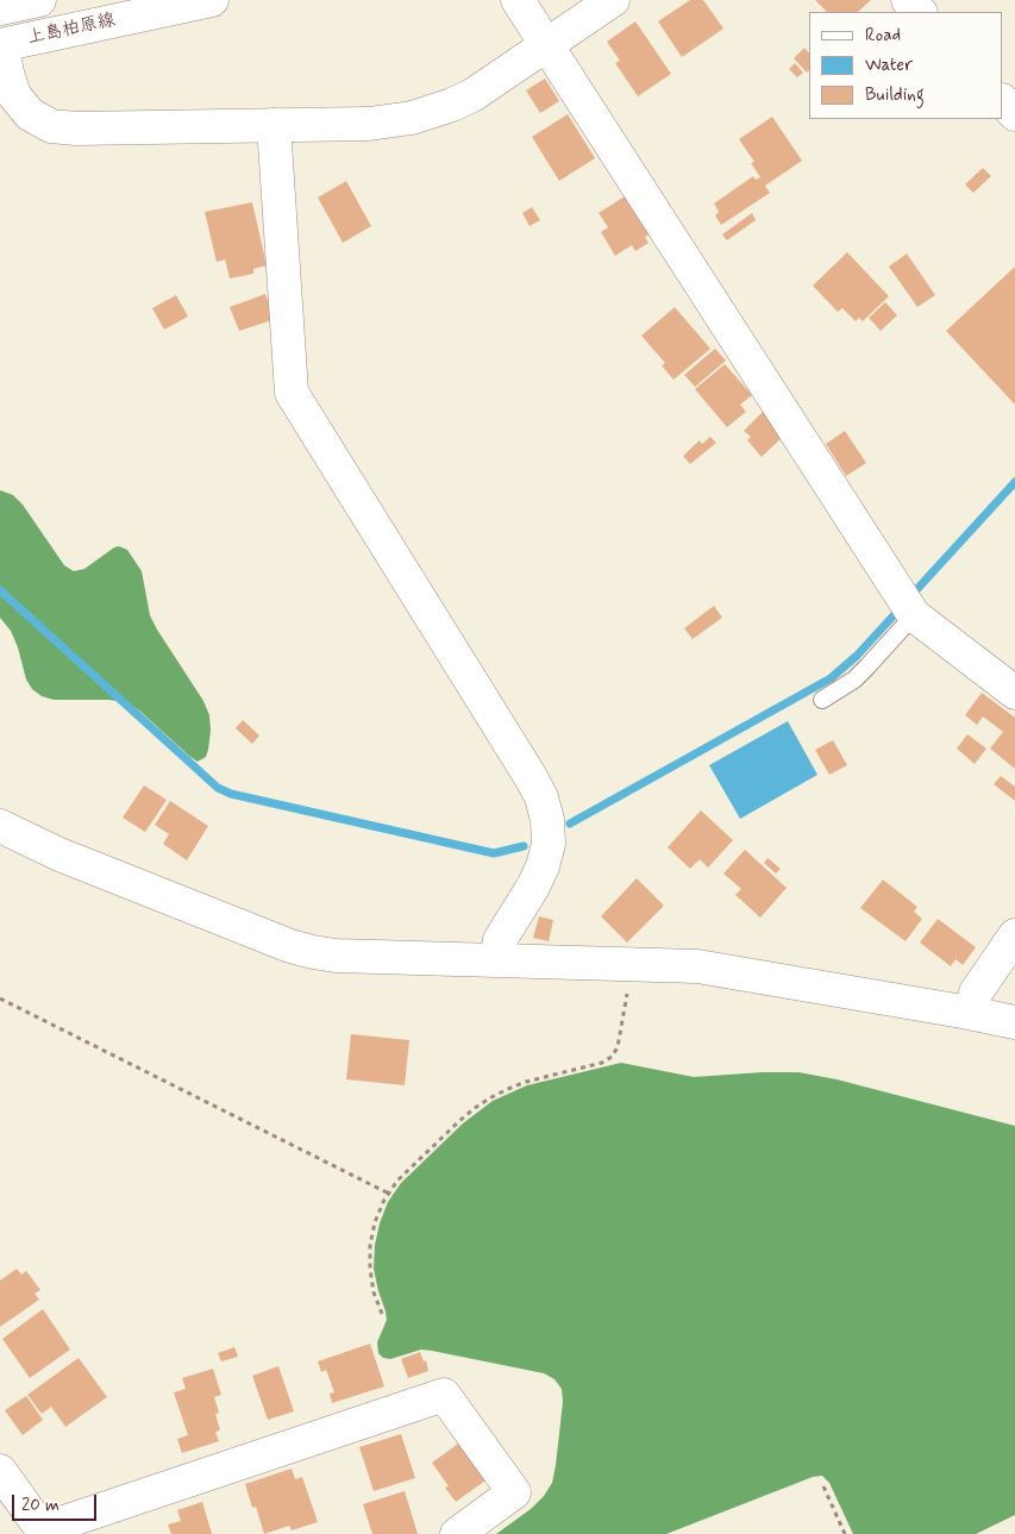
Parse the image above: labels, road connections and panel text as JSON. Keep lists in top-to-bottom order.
{
  "streets": {
    "street": ["上島柏原線"]
  },
  "legend": ["Road", "Water", "Building"],
  "scale_bar": "20 m"
}
